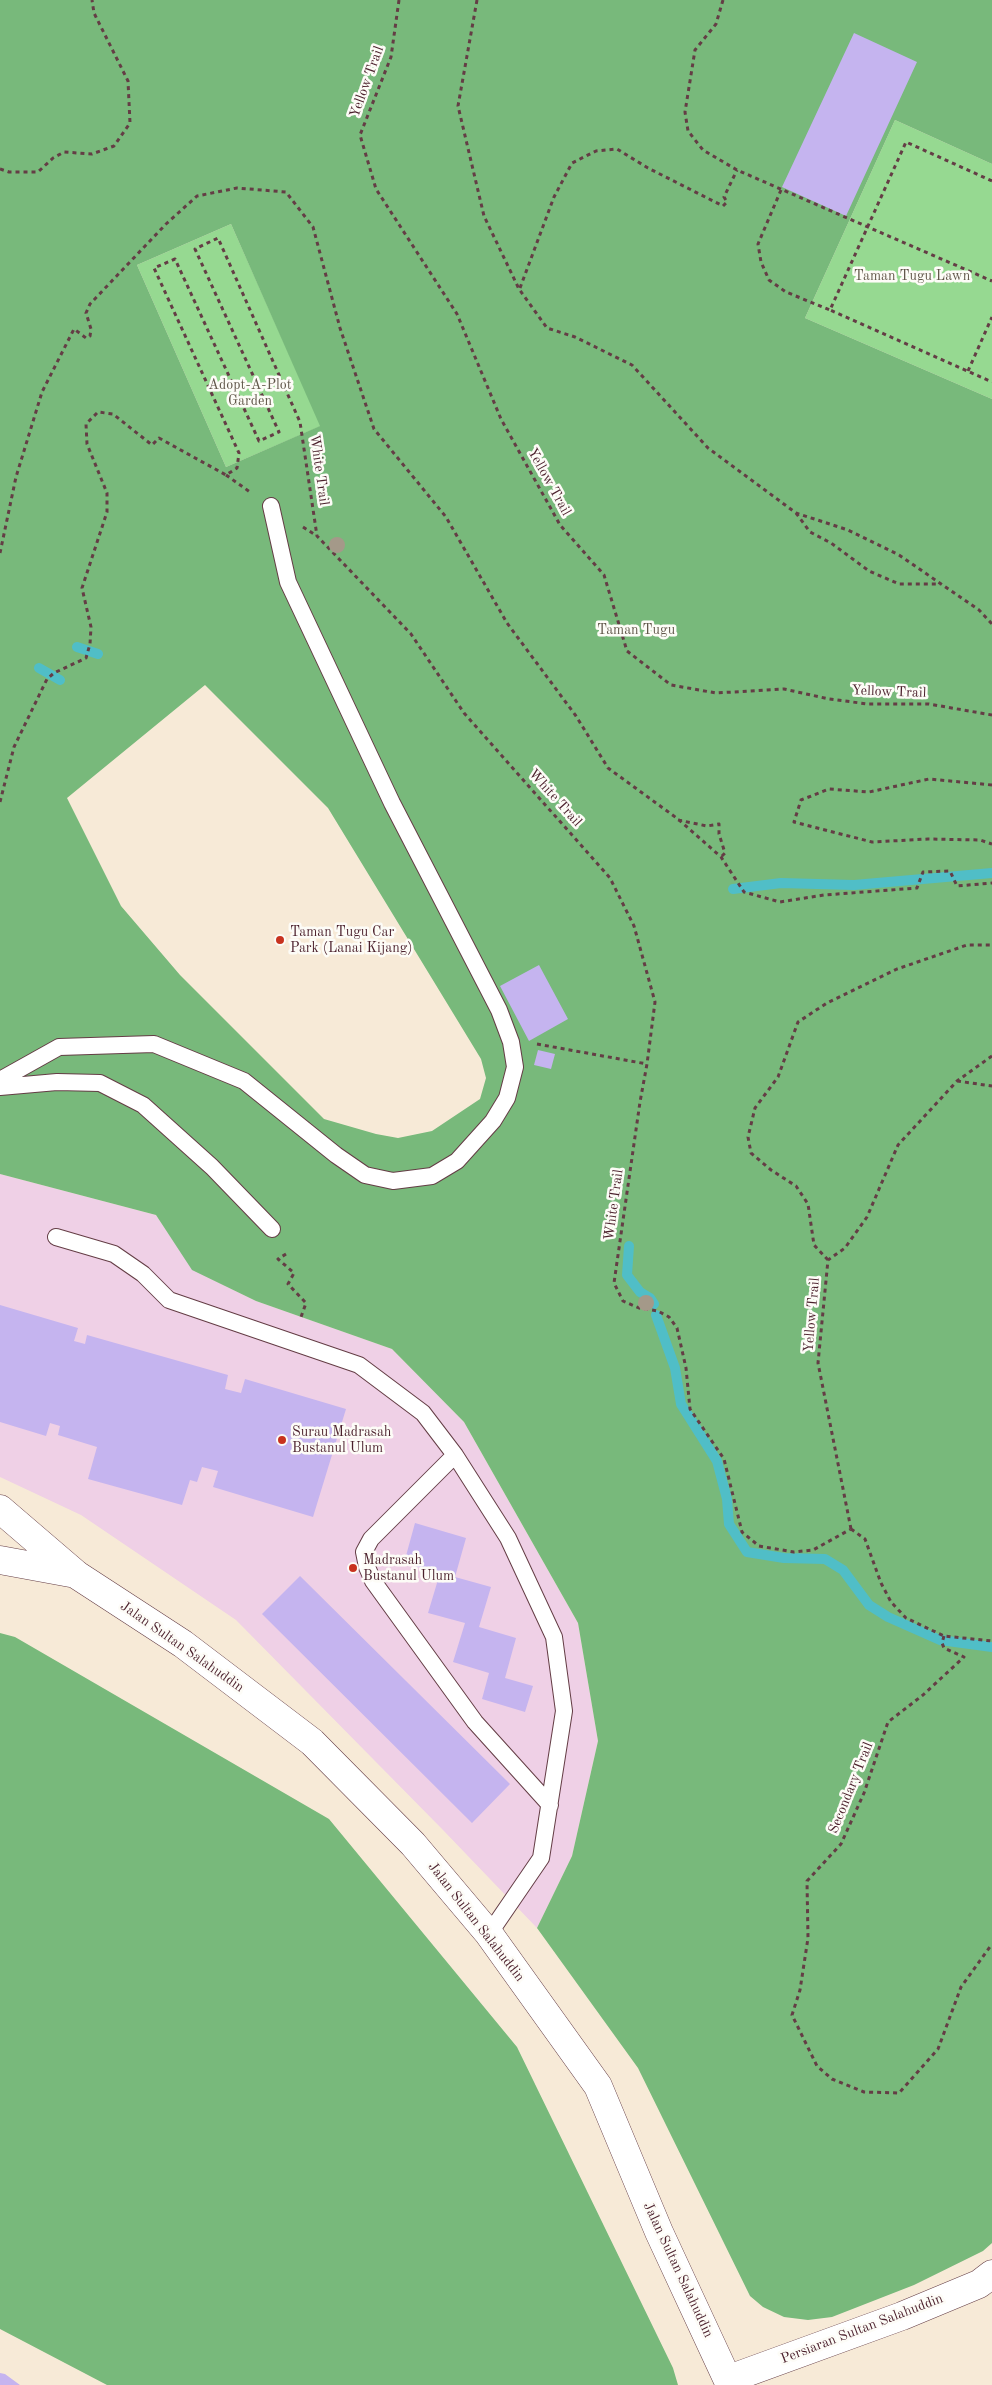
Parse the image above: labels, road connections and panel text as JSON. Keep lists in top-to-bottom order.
{
  "streets": {
    "street": ["Jalan Sultan Salahuddin", "Persiaran Sultan Salahuddin"],
    "path": ["Yellow Trail", "White Trail", "Secondary Trail"]
  },
  "crossings": [
    ["Yellow Trail", "White Trail"],
    ["Jalan Sultan Salahuddin", "Persiaran Sultan Salahuddin"]
  ],
  "parks": ["Taman Tugu Lawn", "Adopt-A-Plot Garden", "Taman Tugu"],
  "places": ["Taman Tugu Car Park (Lanai Kijang)", "Surau Madrasah Bustanul Ulum", "Madrasah Bustanul Ulum"]
}
